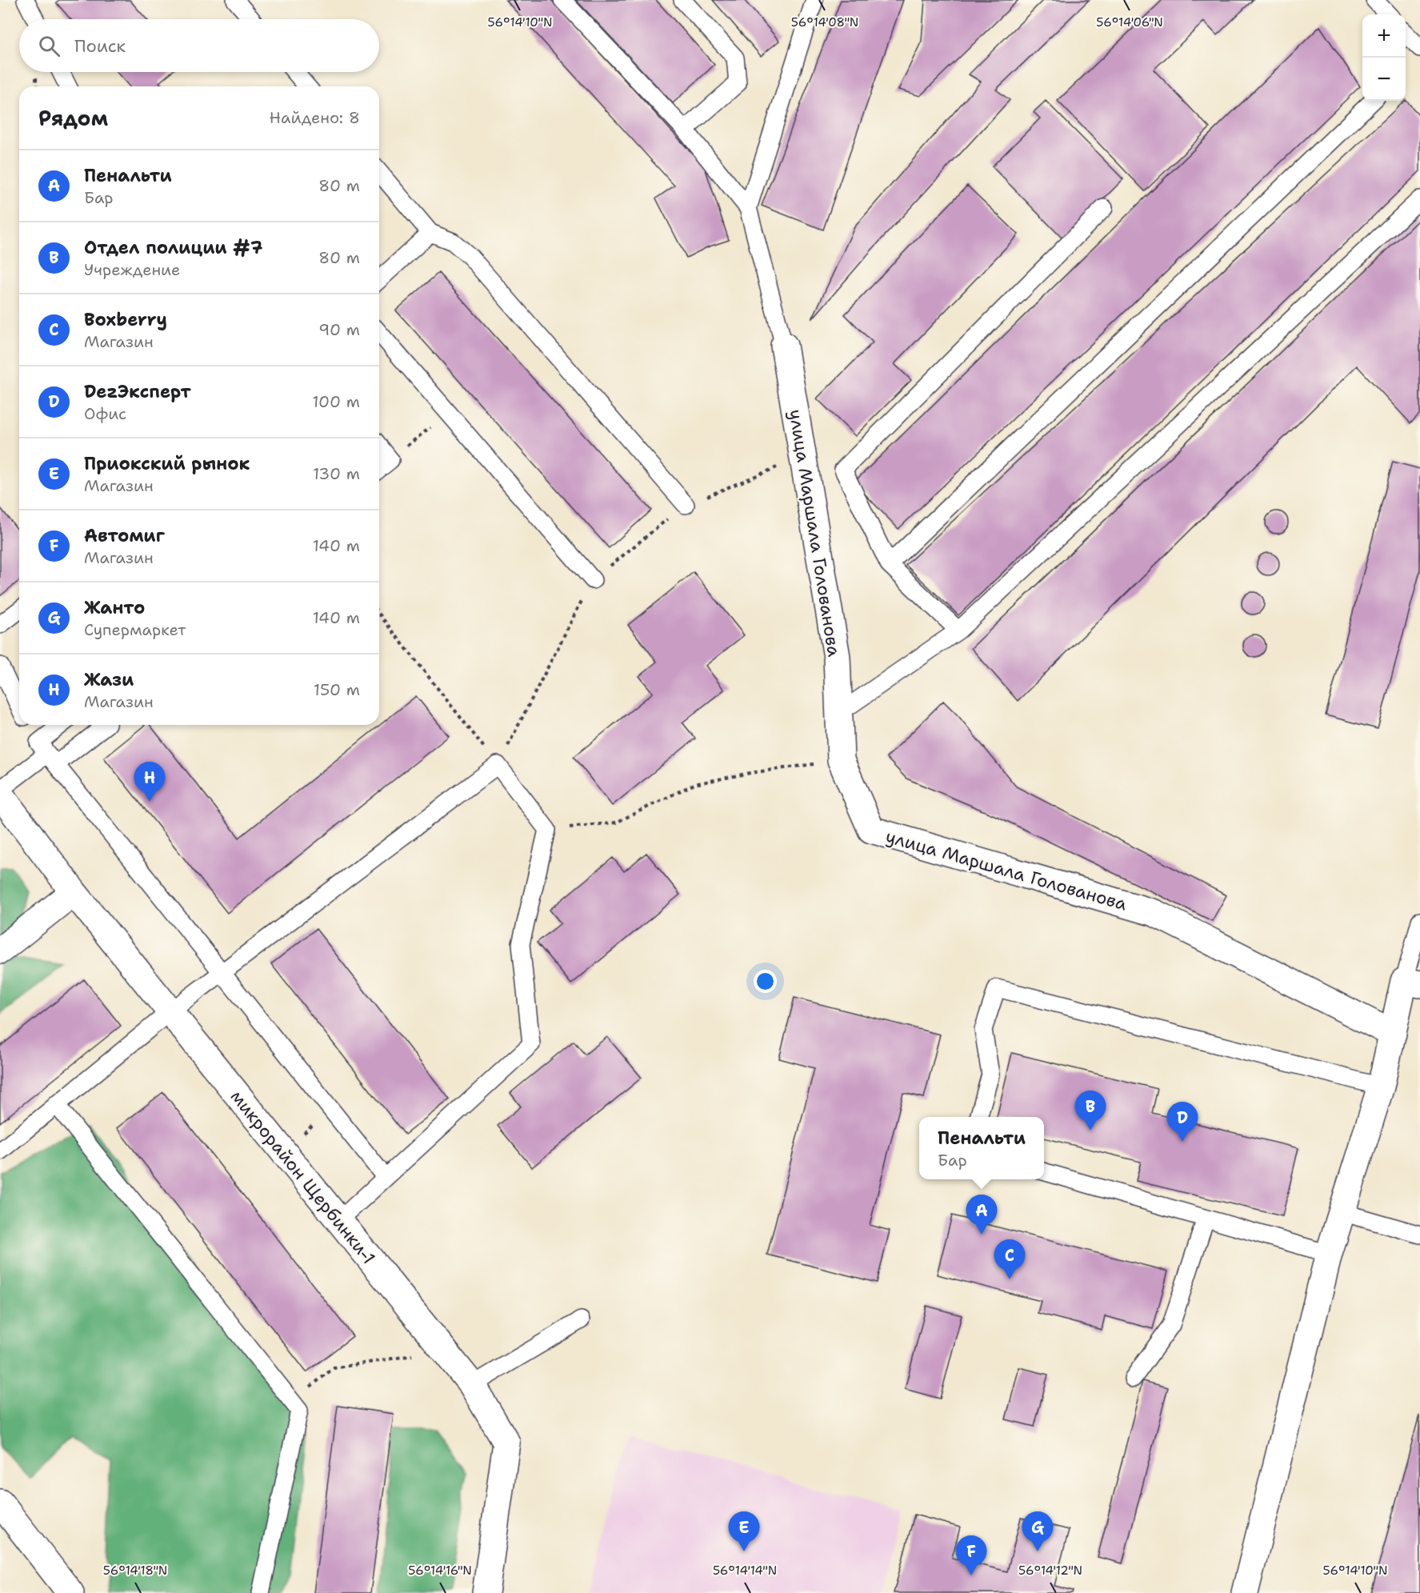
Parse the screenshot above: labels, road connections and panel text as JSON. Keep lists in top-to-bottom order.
{
  "streets": {
    "street": ["улица Маршала Голованова", "микрорайон Щербинки-1"]
  },
  "page": {
    "map_buttons": ["+", "−"],
    "search": "Поиск",
    "heading": ["Рядом", "Найдено: 8"],
    "list": [
      {
        "mark": "A",
        "name": "Пенальти",
        "note": "Бар",
        "value": "80 m"
      },
      {
        "mark": "B",
        "name": "Отдел полиции #7",
        "note": "Учреждение",
        "value": "80 m"
      },
      {
        "mark": "C",
        "name": "Boxberry",
        "note": "Магазин",
        "value": "90 m"
      },
      {
        "mark": "D",
        "name": "DezЭксперт",
        "note": "Офис",
        "value": "100 m"
      },
      {
        "mark": "E",
        "name": "Приокский рынок",
        "note": "Магазин",
        "value": "130 m"
      },
      {
        "mark": "F",
        "name": "Автомиг",
        "note": "Магазин",
        "value": "140 m"
      },
      {
        "mark": "G",
        "name": "Жанто",
        "note": "Супермаркет",
        "value": "140 m"
      },
      {
        "mark": "H",
        "name": "Жази",
        "note": "Магазин",
        "value": "150 m"
      }
    ],
    "pins": [
      "H",
      "B",
      "D",
      "A",
      "C",
      "E",
      "G",
      "F"
    ],
    "popup": ["Пенальти", "Бар"]
  },
  "coordinates": [
    "56°14'10\"N",
    "56°14'08\"N",
    "56°14'06\"N",
    "56°14'18\"N",
    "56°14'16\"N",
    "56°14'14\"N",
    "56°14'12\"N"
  ]
}
